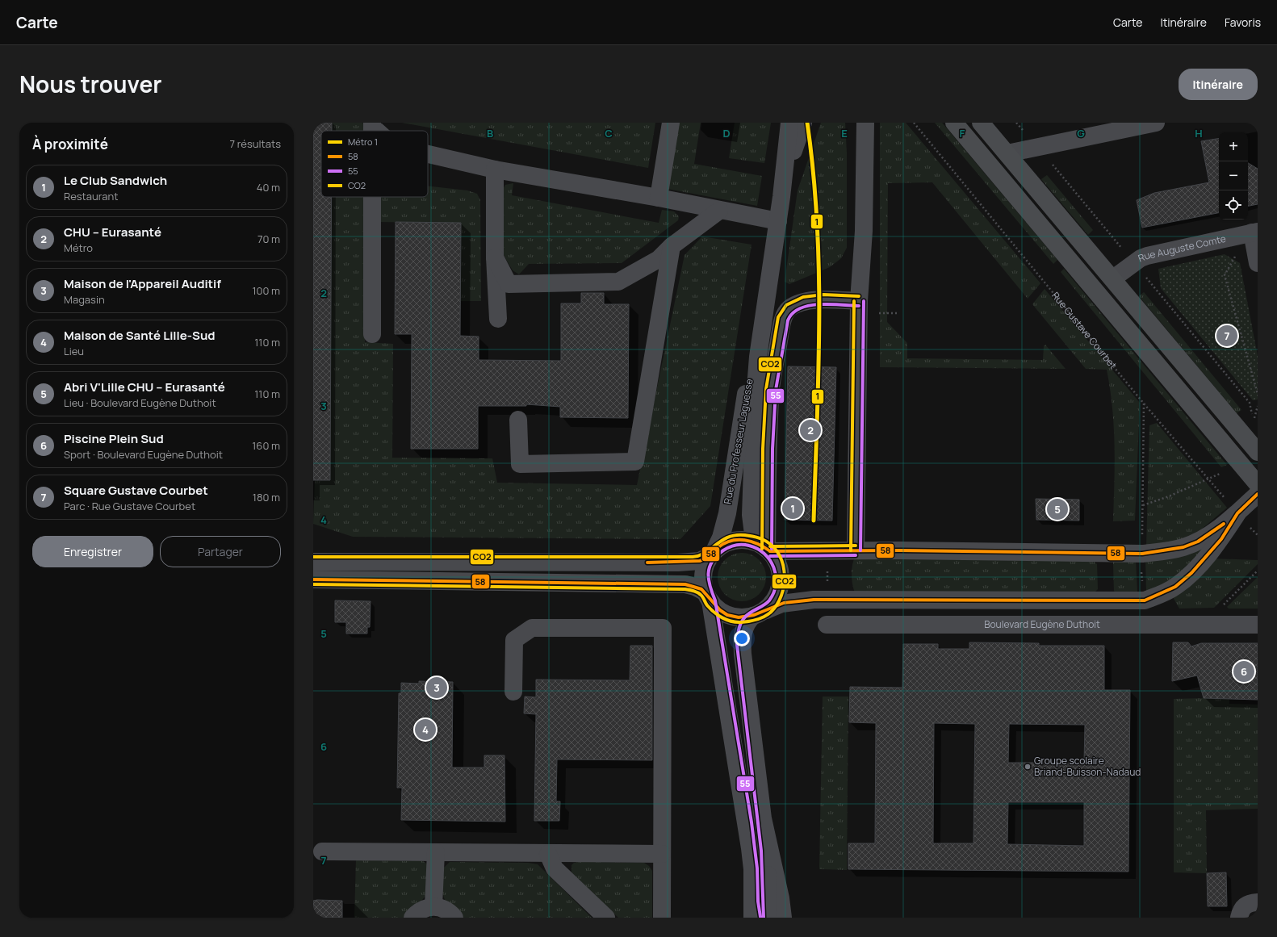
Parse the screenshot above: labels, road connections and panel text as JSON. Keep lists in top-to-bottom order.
{
  "streets": {
    "street": ["Rue Auguste Comte", "Rue du Professeur Laguesse", "Boulevard Eugène Duthoit"],
    "path": ["Rue Gustave Courbet"]
  },
  "places": ["Groupe scolaire Briand-Buisson-Nadaud"],
  "lines": [
    "metro line 1",
    "transit line CO2",
    "transit line 55",
    "transit line 58"
  ],
  "legend": [
    "Métro 1",
    "58",
    "55",
    "CO2"
  ],
  "page": {
    "header": "Carte",
    "nav": ["Carte", "Itinéraire", "Favoris"],
    "title": "Nous trouver",
    "buttons": [
      "Itinéraire",
      ["Enregistrer", "Partager"]
    ],
    "heading": ["À proximité", "7 résultats"],
    "map_buttons": ["+", "−"],
    "list": [
      {
        "mark": "1",
        "name": "Le Club Sandwich",
        "note": "Restaurant",
        "value": "40 m"
      },
      {
        "mark": "2",
        "name": "CHU – Eurasanté",
        "note": "Métro",
        "value": "70 m"
      },
      {
        "mark": "3",
        "name": "Maison de l'Appareil Auditif",
        "note": "Magasin",
        "value": "100 m"
      },
      {
        "mark": "4",
        "name": "Maison de Santé Lille-Sud",
        "note": "Lieu",
        "value": "110 m"
      },
      {
        "mark": "5",
        "name": "Abri V'Lille CHU – Eurasanté",
        "note": "Lieu · Boulevard Eugène Duthoit",
        "value": "110 m"
      },
      {
        "mark": "6",
        "name": "Piscine Plein Sud",
        "note": "Sport · Boulevard Eugène Duthoit",
        "value": "160 m"
      },
      {
        "mark": "7",
        "name": "Square Gustave Courbet",
        "note": "Parc · Rue Gustave Courbet",
        "value": "180 m"
      }
    ],
    "pins": [
      "7",
      "2",
      "1",
      "5",
      "6",
      "3",
      "4"
    ]
  },
  "grid": {
    "columns": [
      "B",
      "C",
      "D",
      "E",
      "F",
      "G",
      "H"
    ],
    "rows": [
      "2",
      "3",
      "4",
      "5",
      "6",
      "7"
    ]
  }
}
